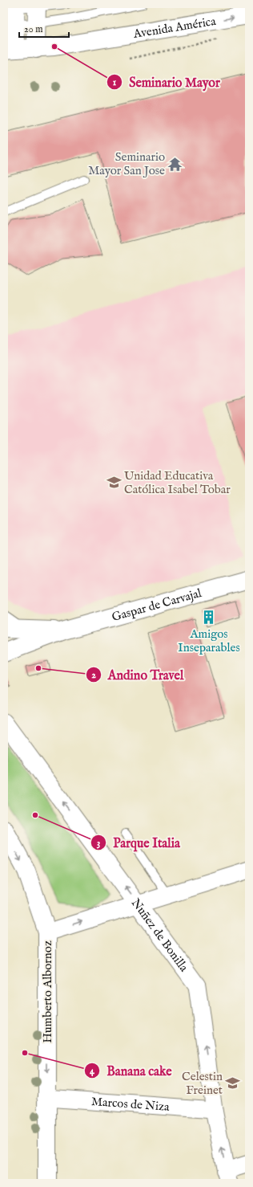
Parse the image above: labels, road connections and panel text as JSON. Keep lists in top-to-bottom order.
{
  "streets": {
    "street": [
      "Avenida América",
      "Gaspar de Carvajal",
      "Nuñez de Bonilla",
      "Humberto Albornoz",
      "Marcos de Niza"
    ]
  },
  "crossings": [
    ["Nuñez de Bonilla", "Marcos de Niza"],
    ["Humberto Albornoz", "Marcos de Niza"]
  ],
  "one_way": ["Avenida América", "Nuñez de Bonilla", "Humberto Albornoz"],
  "places": {
    "other": [
      "Seminario Mayor",
      "Andino Travel",
      "Parque Italia",
      "Banana cake"
    ],
    "temple": ["Seminario Mayor San Jose"],
    "school or university": ["Unidad Educativa Católica Isabel Tobar", "Celestin Freinet"],
    "building": ["Amigos Inseparables"]
  },
  "scale_bar": "20 m"
}
